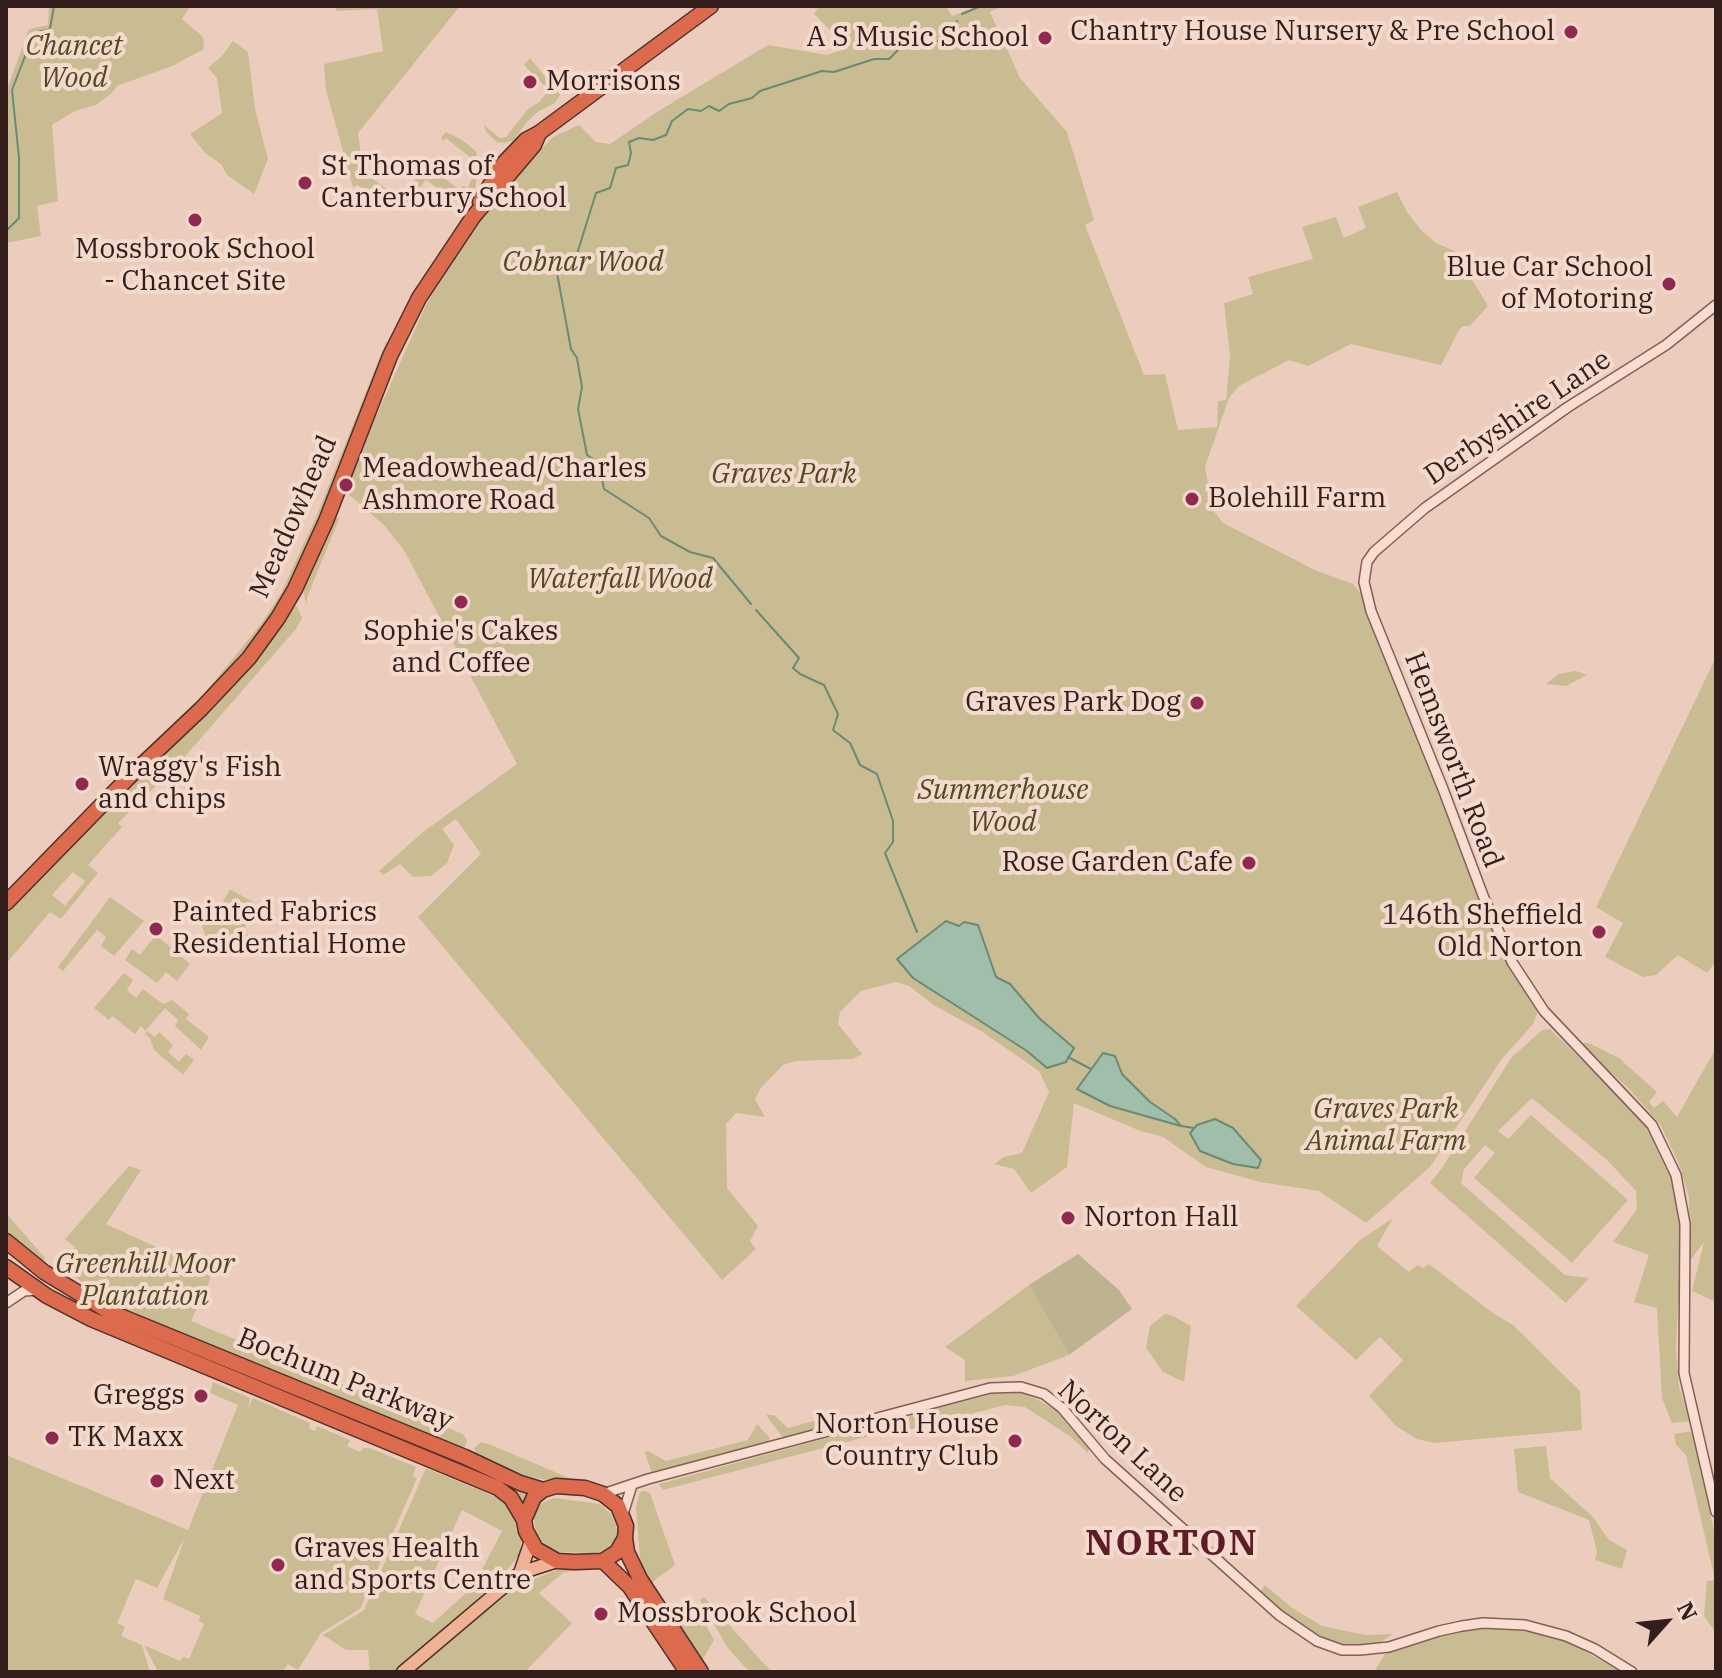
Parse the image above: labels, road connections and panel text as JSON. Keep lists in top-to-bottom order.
{
  "streets": {
    "highway": ["Meadowhead", "Bochum Parkway"],
    "street": ["Derbyshire Lane", "Hemsworth Road", "Norton Lane"]
  },
  "crossings": [
    ["Derbyshire Lane", "Hemsworth Road"],
    ["Bochum Parkway", "Norton Lane"]
  ],
  "districts": ["NORTON"],
  "parks": [
    "Chancet Wood",
    "Cobnar Wood",
    "Graves Park",
    "Waterfall Wood",
    "Summerhouse Wood",
    "Graves Park Animal Farm",
    "Greenhill Moor Plantation"
  ],
  "places": [
    "Chantry House Nursery & Pre School",
    "A S Music School",
    "Morrisons",
    "St Thomas of Canterbury School",
    "Mossbrook School - Chancet Site",
    "Blue Car School of Motoring",
    "Meadowhead/Charles Ashmore Road",
    "Bolehill Farm",
    "Sophie's Cakes and Coffee",
    "Graves Park Dog",
    "Wraggy's Fish and chips",
    "Rose Garden Cafe",
    "Painted Fabrics Residential Home",
    "146th Sheffield Old Norton",
    "Norton Hall",
    "Greggs",
    "TK Maxx",
    "Norton House Country Club",
    "Next",
    "Graves Health and Sports Centre",
    "Mossbrook School"
  ],
  "north": "top right"
}
